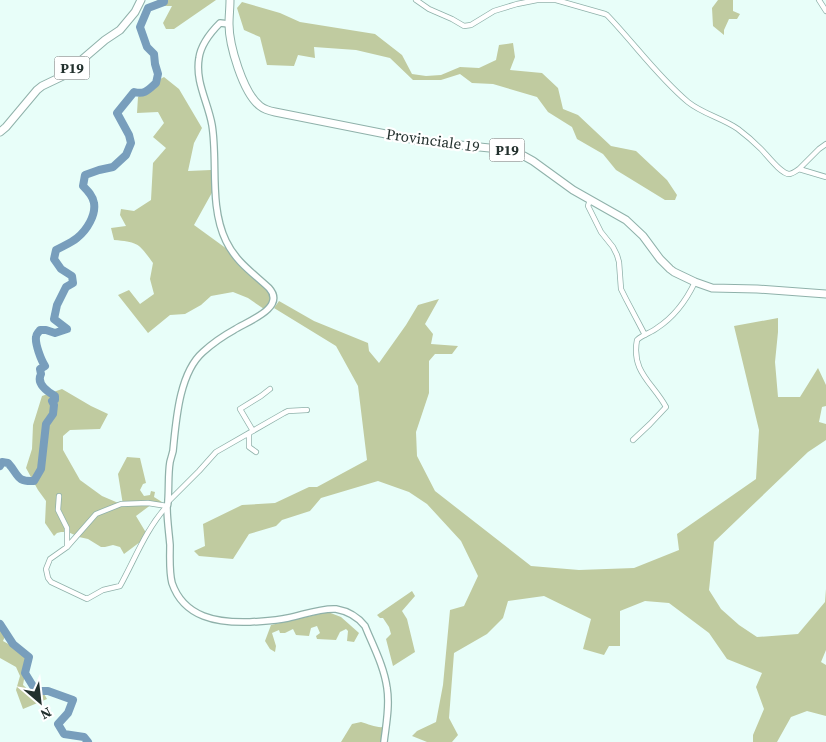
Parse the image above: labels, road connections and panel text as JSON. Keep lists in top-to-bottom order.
{
  "streets": {
    "main road": ["P19", "Provinciale 19"]
  },
  "north": "bottom right"
}
